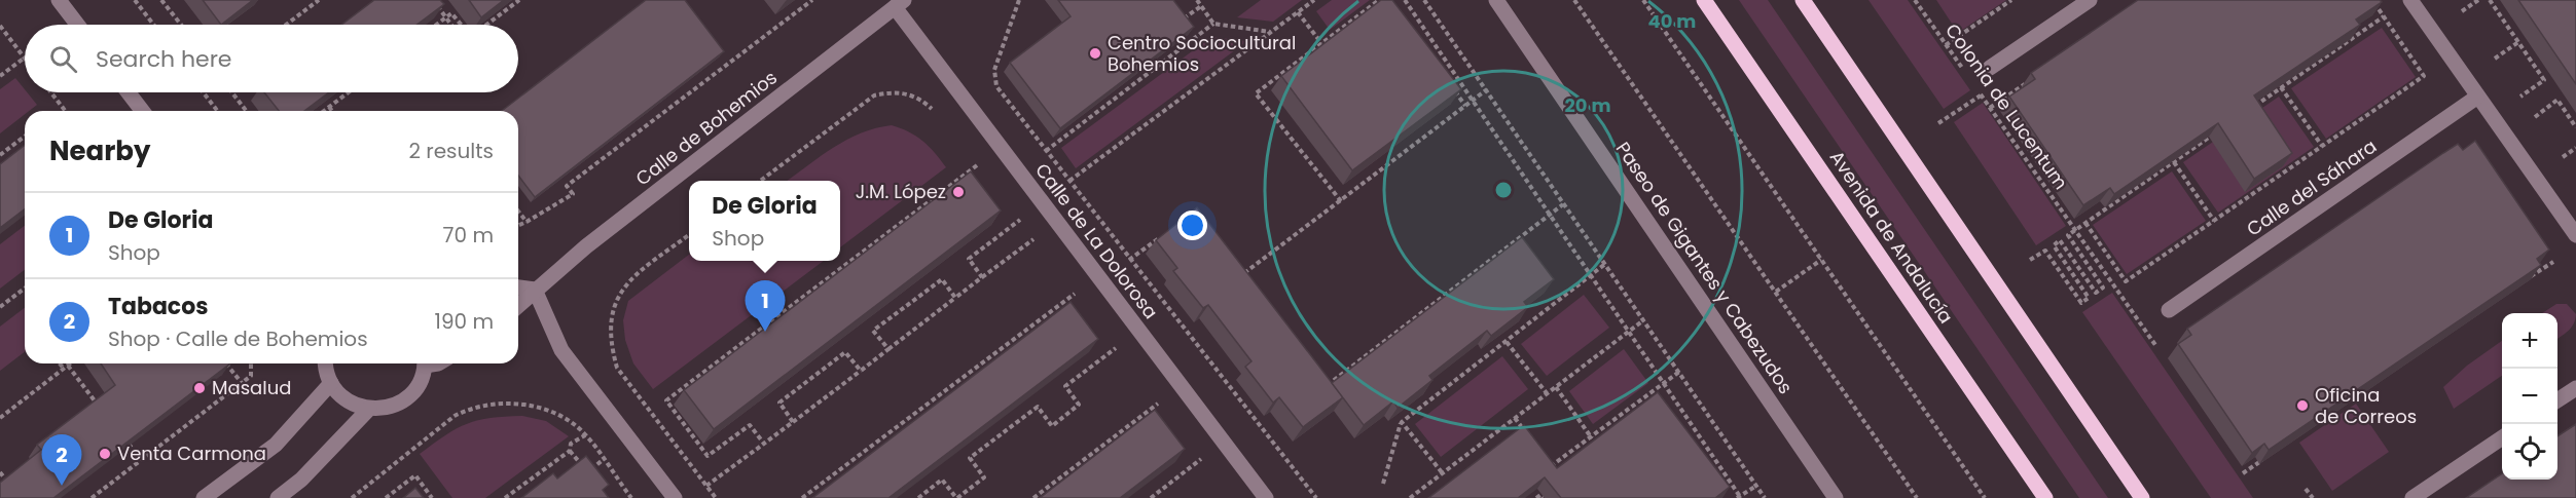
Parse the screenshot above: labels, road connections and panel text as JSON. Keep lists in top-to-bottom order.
{
  "streets": {
    "main road": ["Avenida de Andalucía"],
    "street": [
      "Calle de Bohemios",
      "Calle del Sáhara",
      "Calle de La Dolorosa",
      "Paseo de Gigantes y Cabezudos"
    ],
    "path": ["Colonia de Lucentum"]
  },
  "crossings": [
    ["Calle de Bohemios", "Calle de La Dolorosa"]
  ],
  "places": [
    "Centro Sociocultural Bohemios",
    "J.M. López",
    "Masalud",
    "Oficina de Correos",
    "Venta Carmona"
  ],
  "page": {
    "search": "Search here",
    "heading": ["Nearby", "2 results"],
    "popup": ["De Gloria", "Shop"],
    "list": [
      {
        "mark": "1",
        "name": "De Gloria",
        "note": "Shop",
        "value": "70 m"
      },
      {
        "mark": "2",
        "name": "Tabacos",
        "note": "Shop · Calle de Bohemios",
        "value": "190 m"
      }
    ],
    "pins": ["1", "2"],
    "map_buttons": ["+", "−"]
  },
  "rings": ["40 m", "20 m"]
}
